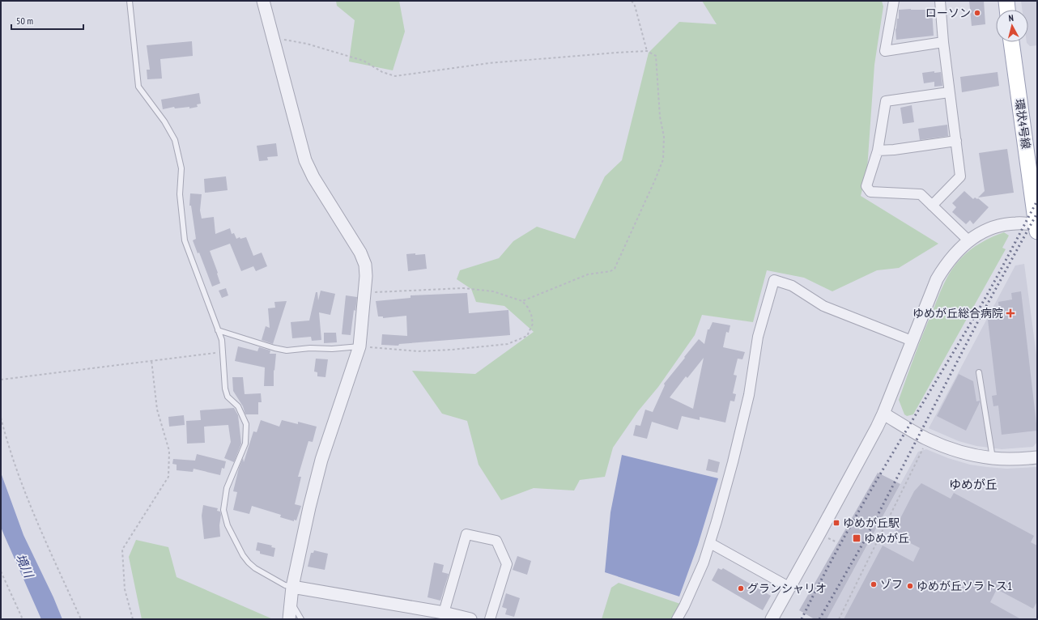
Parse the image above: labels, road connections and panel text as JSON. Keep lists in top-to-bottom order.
{
  "streets": {
    "main road": ["環状4号線"]
  },
  "districts": ["ゆめが丘"],
  "water": ["境川"],
  "places": {
    "other": [
      "ローソン",
      "ゾフ",
      "ゆめが丘ソラトス1",
      "グランシャリオ"
    ],
    "health": ["ゆめが丘総合病院"],
    "transit": ["ゆめが丘駅", "ゆめが丘"]
  },
  "scale_bar": "50 m",
  "north": "top"
}
